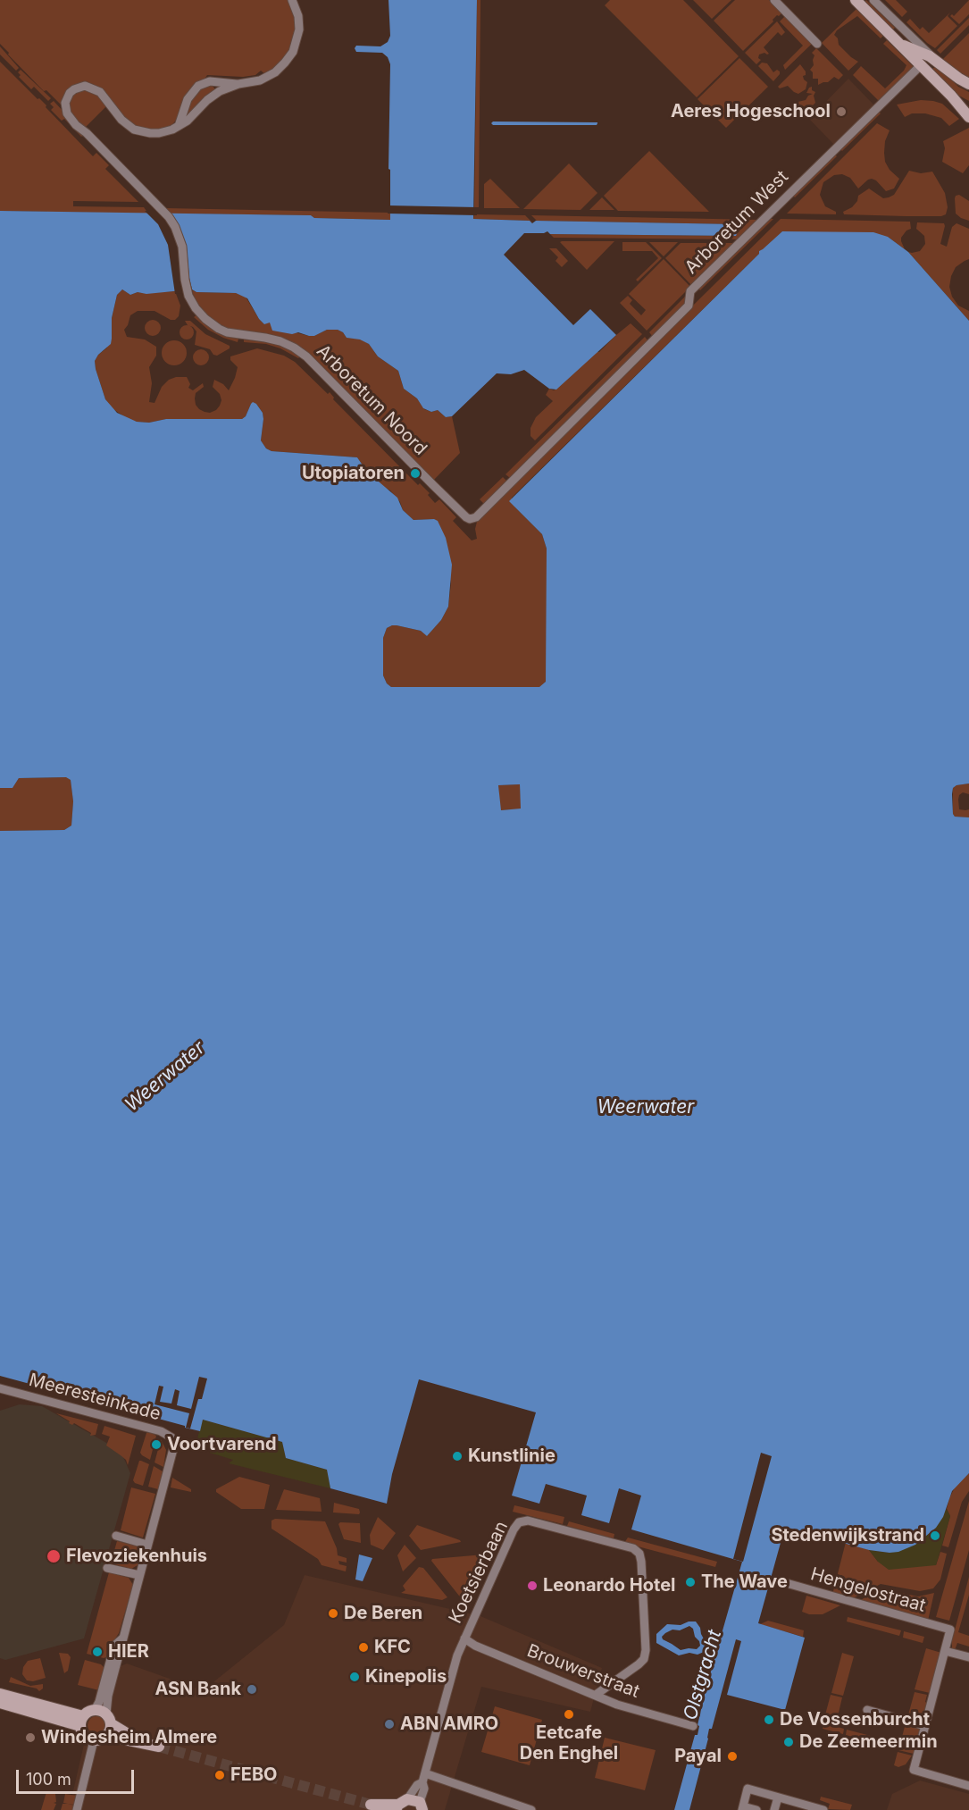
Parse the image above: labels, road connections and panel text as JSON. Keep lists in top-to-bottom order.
{
  "streets": {
    "street": [
      "Arboretum West",
      "Arboretum Noord",
      "Meeresteinkade",
      "Koetsierbaan",
      "Hengelostraat",
      "Brouwerstraat"
    ]
  },
  "crossings": [
    ["Arboretum West", "Arboretum Noord"],
    ["Koetsierbaan", "Brouwerstraat"]
  ],
  "water": ["Weerwater", "Olstgracht"],
  "places": [
    "Aeres Hogeschool",
    "Utopiatoren",
    "Voortvarend",
    "Kunstlinie",
    "Stedenwijkstrand",
    "Flevoziekenhuis",
    "The Wave",
    "Leonardo Hotel",
    "De Beren",
    "KFC",
    "HIER",
    "Kinepolis",
    "ASN Bank",
    "Eetcafe Den Enghel",
    "De Vossenburcht",
    "ABN AMRO",
    "Windesheim Almere",
    "De Zeemeermin",
    "Payal",
    "FEBO"
  ],
  "scale_bar": "100 m"
}
